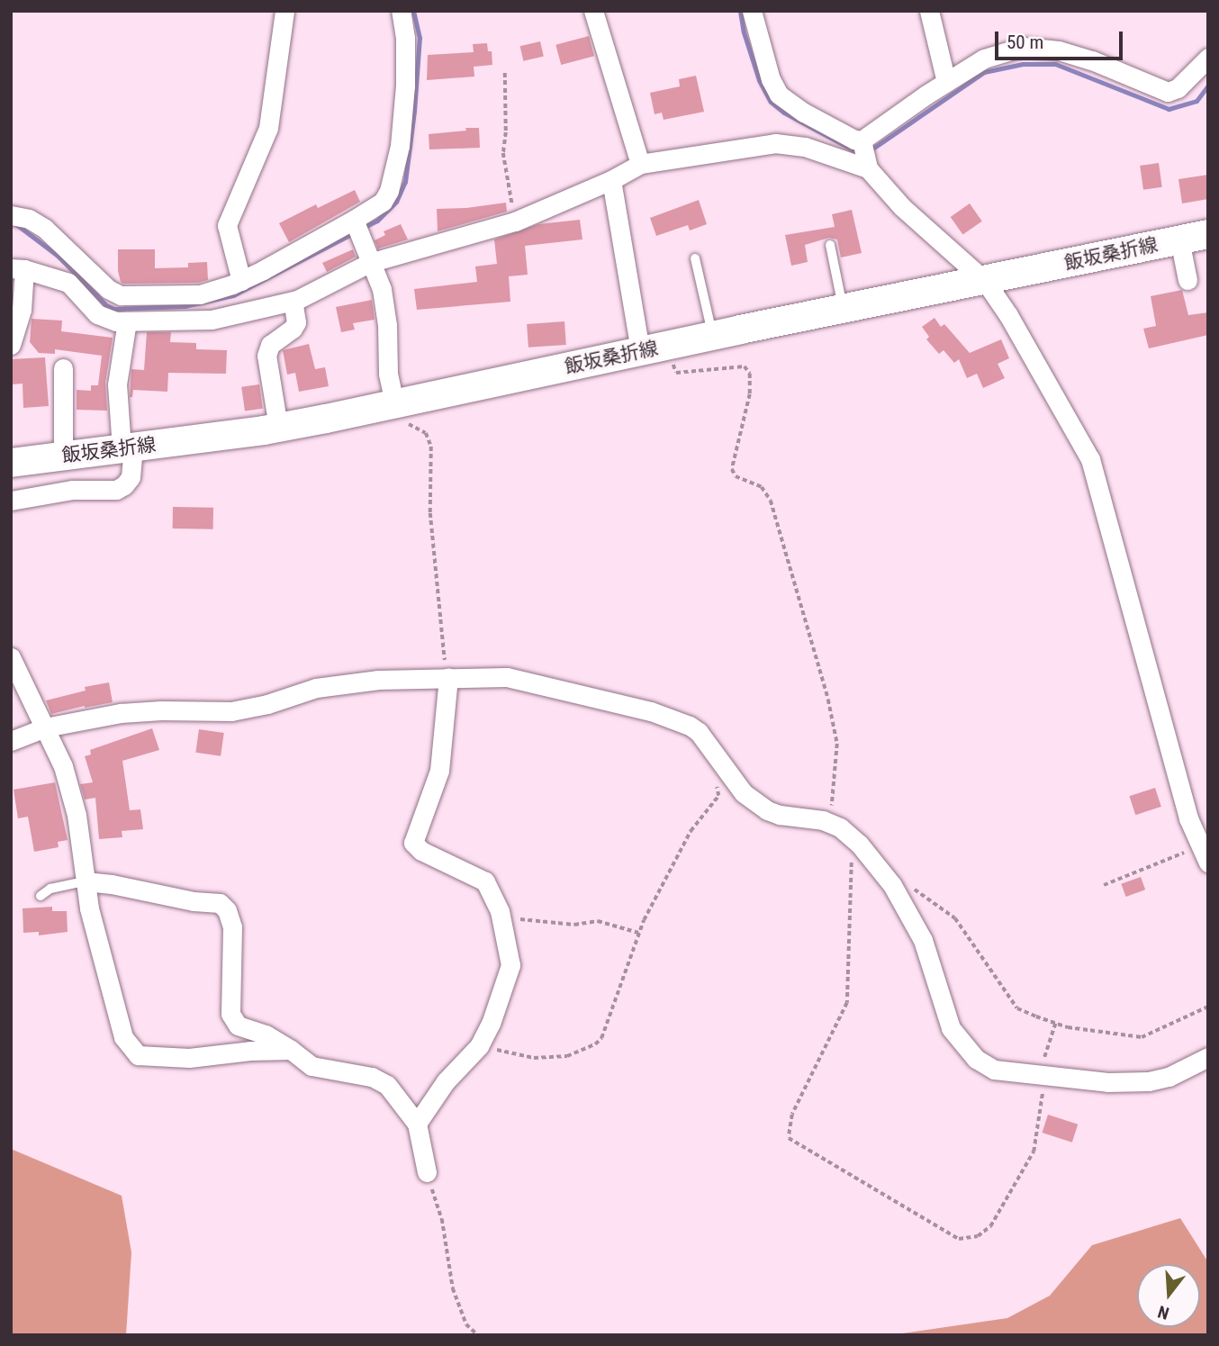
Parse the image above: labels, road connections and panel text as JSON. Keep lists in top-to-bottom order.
{
  "streets": {
    "main road": ["飯坂桑折線"]
  },
  "scale_bar": "50 m",
  "north": "bottom"
}
